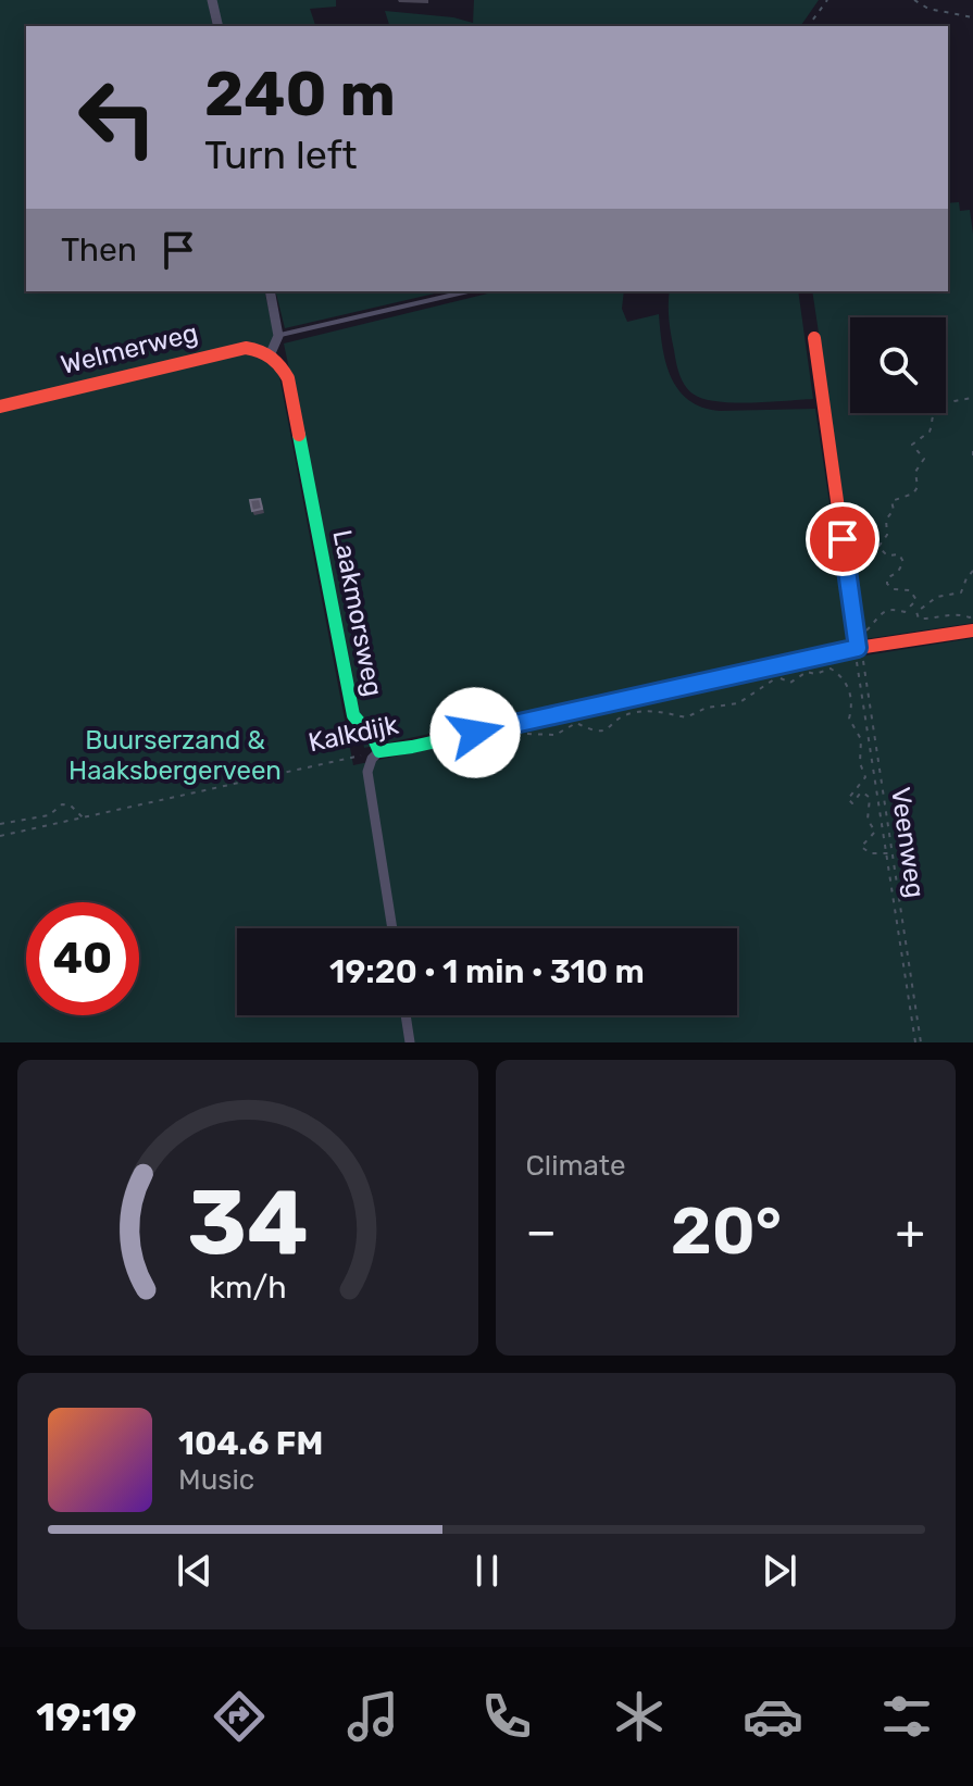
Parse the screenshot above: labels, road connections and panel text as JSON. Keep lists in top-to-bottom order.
{
  "streets": {
    "street": ["Welmerweg", "Laakmorsweg", "Kalkdijk"],
    "path": ["Veenweg"]
  },
  "crossings": [
    ["Welmerweg", "Laakmorsweg"],
    ["Laakmorsweg", "Kalkdijk"],
    ["Kalkdijk", "Veenweg"]
  ],
  "parks": ["Buurserzand & Haaksbergerveen"],
  "page": {
    "turn": ["240 m", "Turn left"],
    "then": "Then",
    "limit": "40",
    "trip": "19:20 · 1 min · 310 m",
    "tile": "Climate",
    "heat": ["−", "20°", "+"],
    "song": ["104.6 FM", "Music"],
    "tabs": "19:19",
    "gauge": ["34", "km/h"]
  }
}
